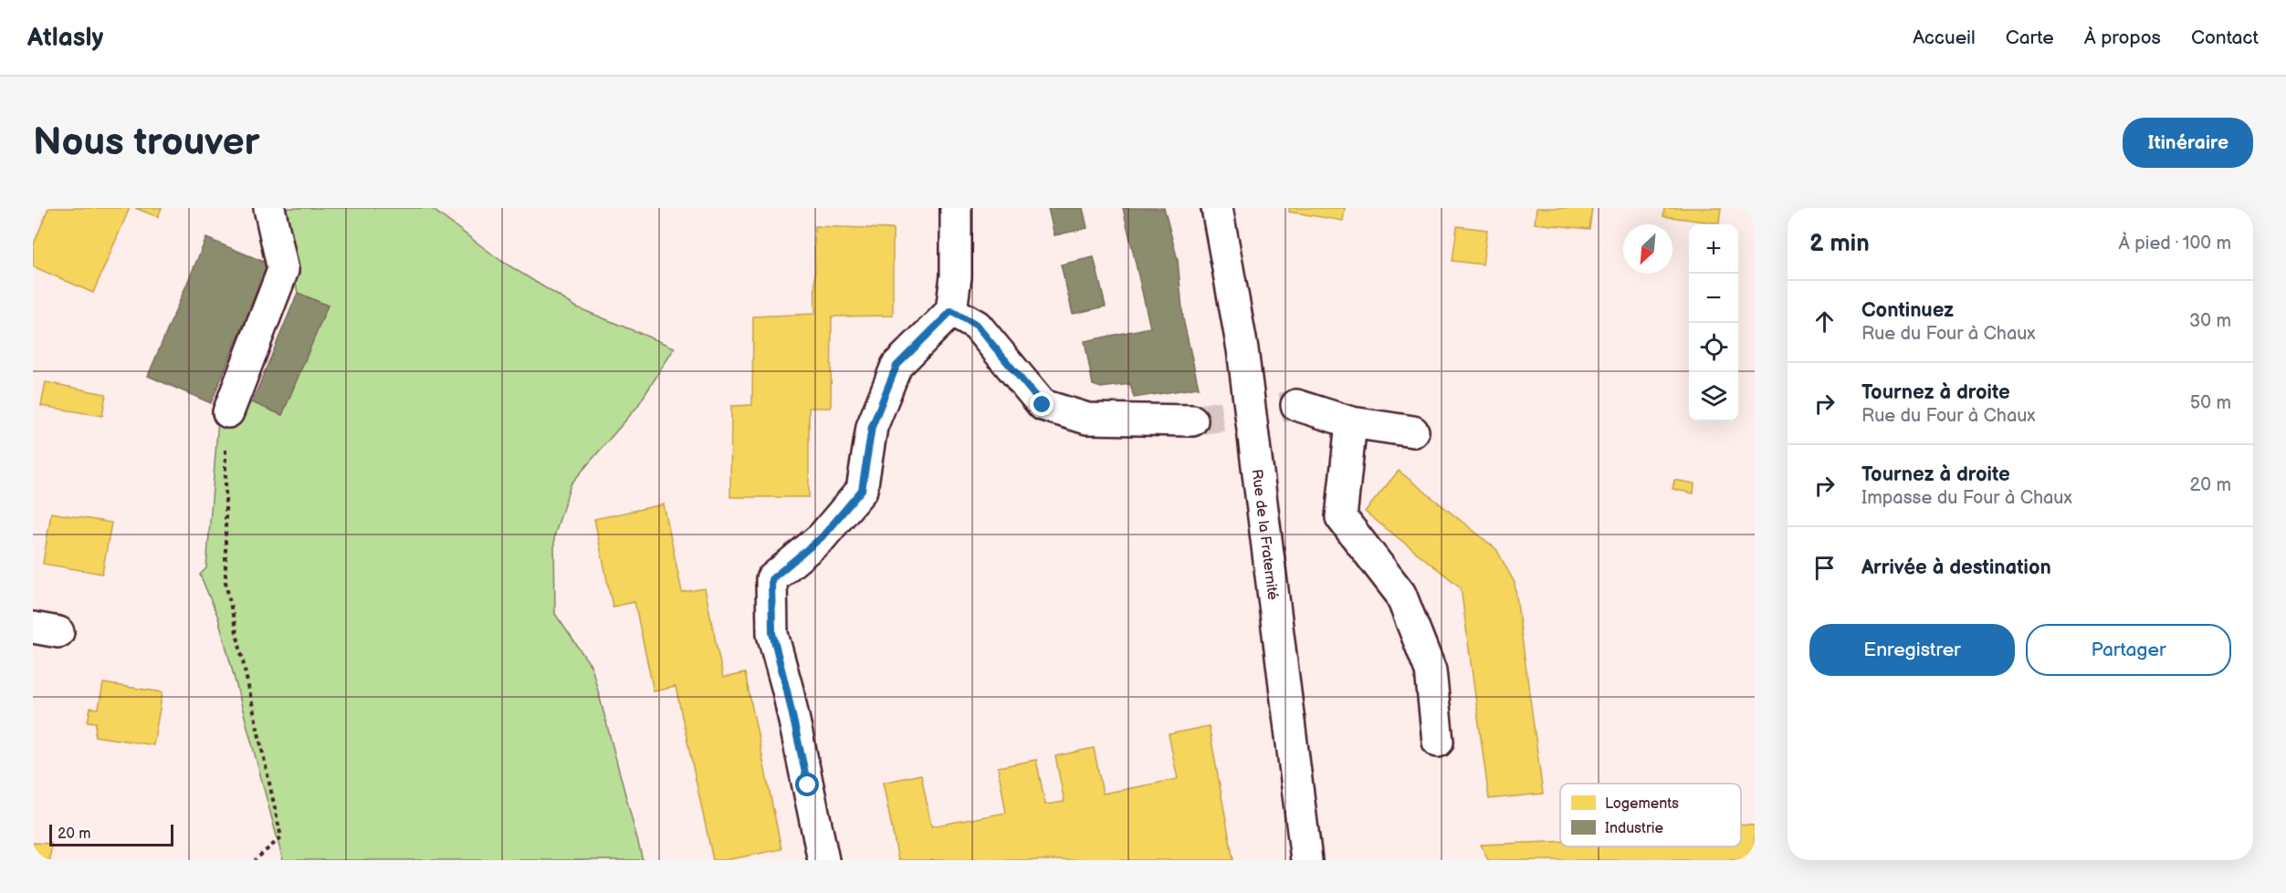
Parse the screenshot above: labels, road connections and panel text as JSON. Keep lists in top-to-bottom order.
{
  "streets": {
    "street": ["Rue de la Fraternité"]
  },
  "legend": ["Logements", "Industrie"],
  "scale_bar": "20 m",
  "north": "bottom left",
  "page": {
    "header": "Atlasly",
    "nav": [
      "Accueil",
      "Carte",
      "À propos",
      "Contact"
    ],
    "buttons": [
      "Itinéraire",
      ["Enregistrer", "Partager"]
    ],
    "title": "Nous trouver",
    "heading": ["2 min", "À pied · 100 m"],
    "map_buttons": ["+", "−"],
    "list": [
      ["Continuez", "Rue du Four à Chaux", "30 m"],
      ["Tournez à droite", "Rue du Four à Chaux", "50 m"],
      ["Tournez à droite", "Impasse du Four à Chaux", "20 m"],
      "Arrivée à destination"
    ],
    "scale": "20 m"
  }
}
